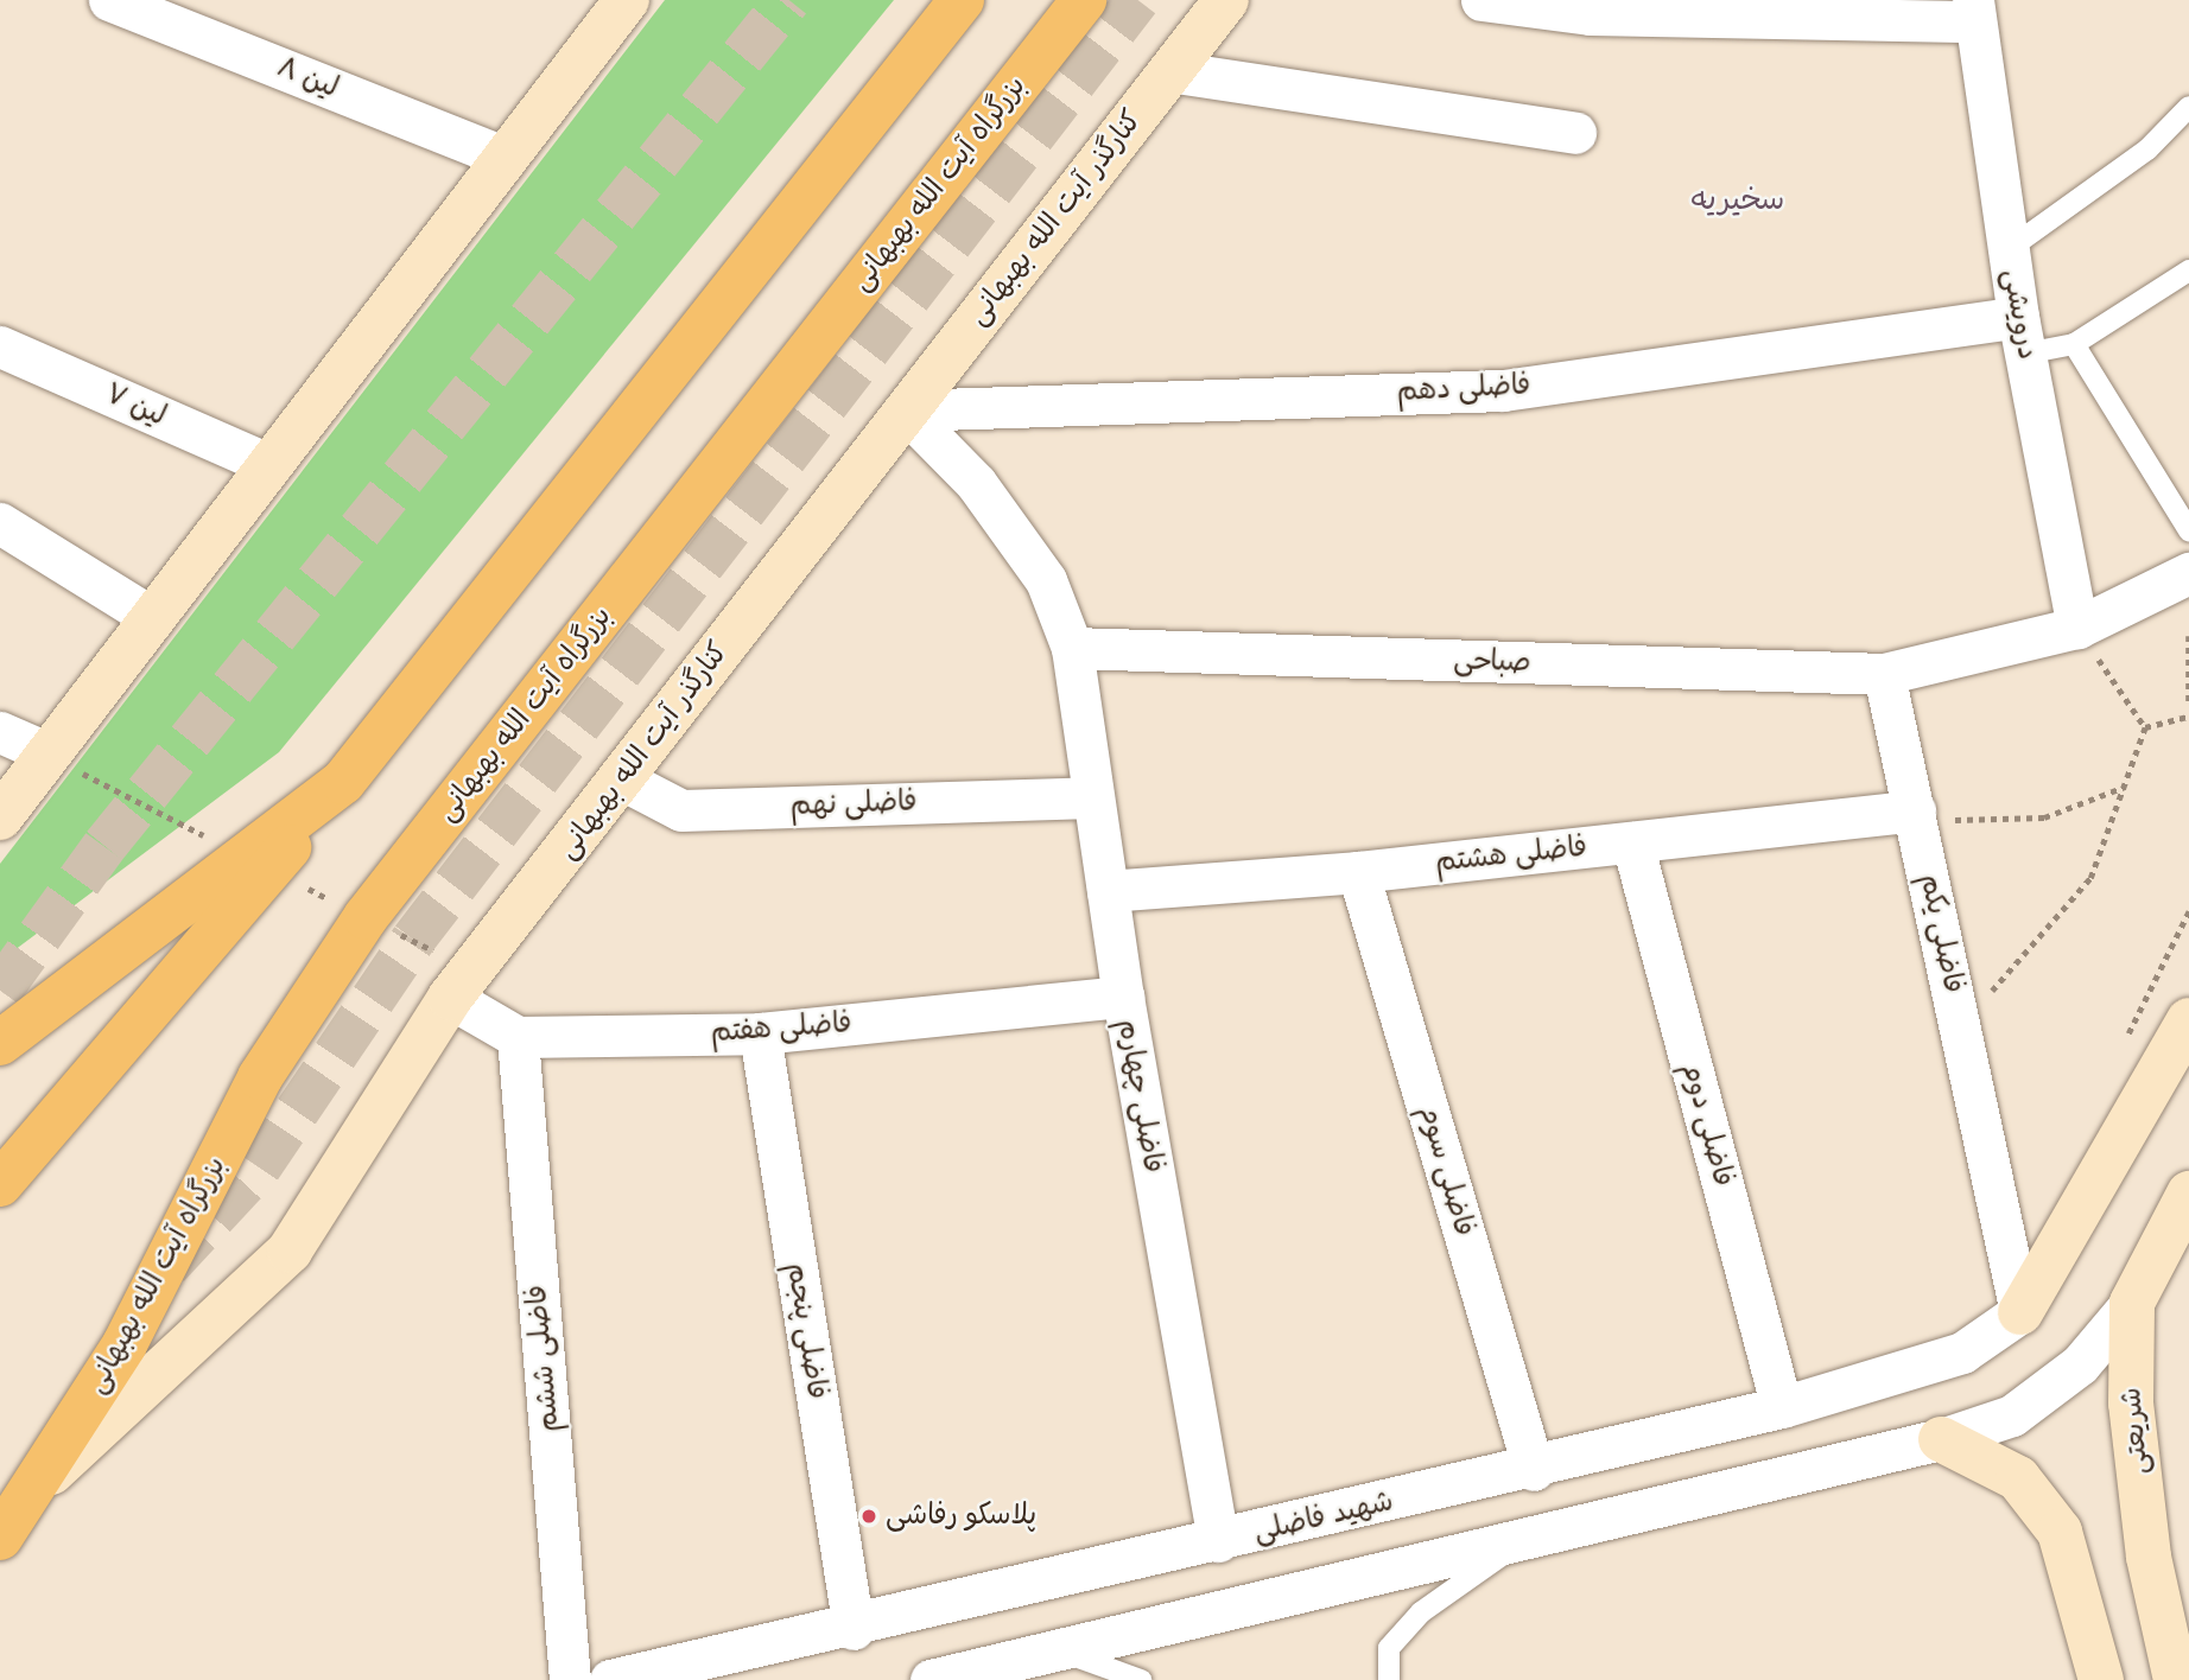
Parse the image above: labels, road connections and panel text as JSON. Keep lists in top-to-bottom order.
{
  "streets": {
    "highway": ["بزرگراه آیت الله بهبهانی"],
    "main road": ["کنارگذر آیت الله بهبهانی", "شریعتی"],
    "street": [
      "لین ۸",
      "درویشی",
      "فاضلی دهم",
      "لین ۷",
      "صباحی",
      "فاضلی نهم",
      "فاضلی هشتم",
      "فاضلی یکم",
      "فاضلی هفتم",
      "فاضلی چهارم",
      "فاضلی دوم",
      "فاضلی سوم",
      "فاضلی پنجم",
      "فاضلی ششم",
      "شهید فاضلی"
    ]
  },
  "crossings": [
    ["بزرگراه آیت الله بهبهانی", "کنارگذر آیت الله بهبهانی"],
    ["کنارگذر آیت الله بهبهانی", "فاضلی دهم"],
    ["کنارگذر آیت الله بهبهانی", "فاضلی نهم"],
    ["درویشی", "فاضلی دهم"],
    ["درویشی", "صباحی"],
    ["صباحی", "فاضلی یکم"],
    ["صباحی", "فاضلی چهارم"],
    ["فاضلی نهم", "فاضلی چهارم"],
    ["فاضلی هشتم", "فاضلی یکم"],
    ["فاضلی هشتم", "فاضلی چهارم"],
    ["فاضلی هشتم", "فاضلی دوم"],
    ["فاضلی هشتم", "فاضلی سوم"],
    ["فاضلی یکم", "شهید فاضلی"],
    ["فاضلی هفتم", "فاضلی چهارم"],
    ["فاضلی هفتم", "فاضلی پنجم"],
    ["فاضلی هفتم", "فاضلی ششم"],
    ["فاضلی چهارم", "شهید فاضلی"],
    ["فاضلی دوم", "شهید فاضلی"],
    ["فاضلی سوم", "شهید فاضلی"],
    ["فاضلی پنجم", "شهید فاضلی"]
  ],
  "districts": ["سخیریه"],
  "places": ["پلاسکو رفاشی"]
}
